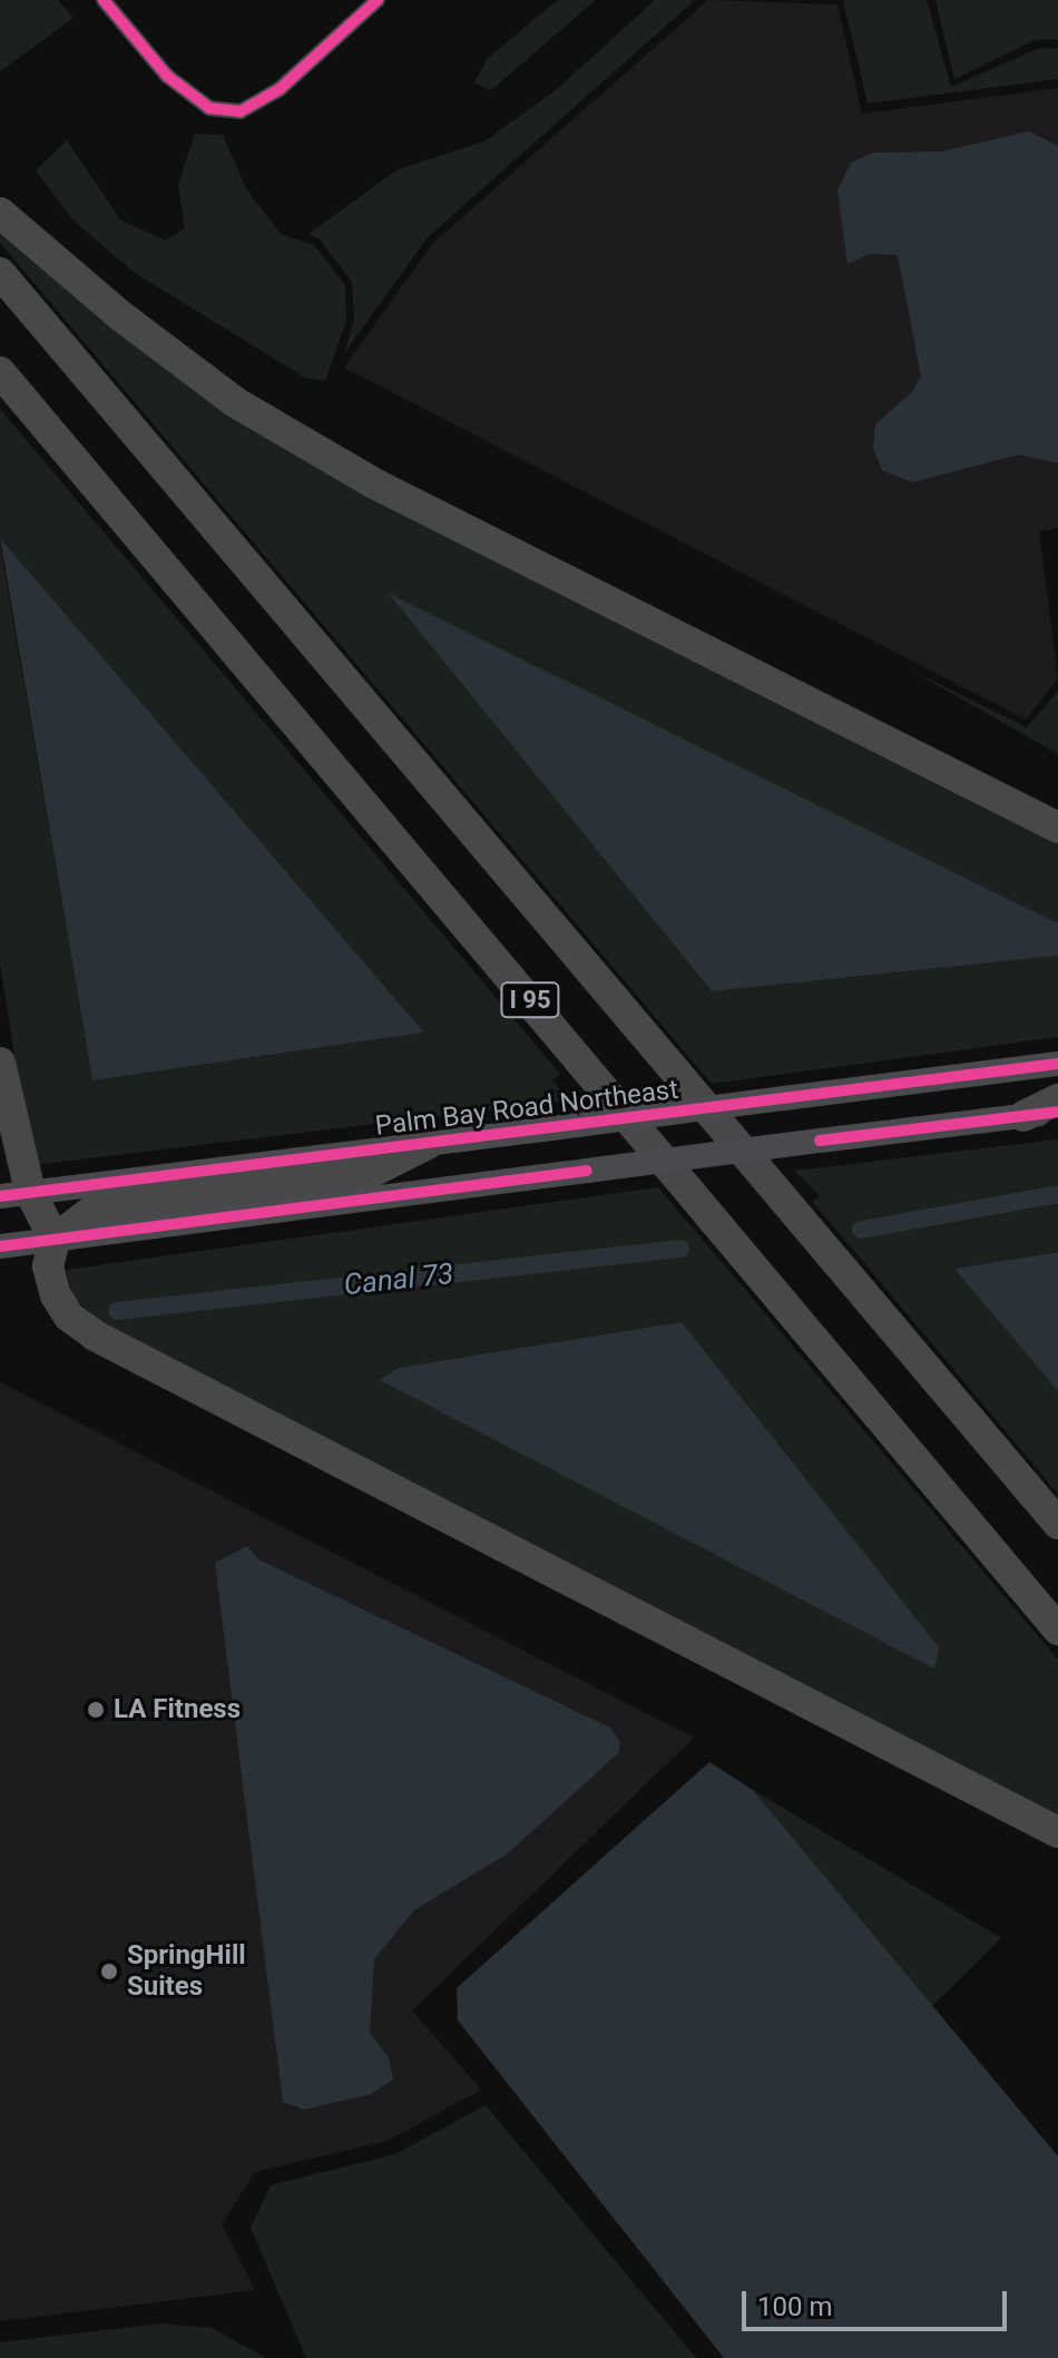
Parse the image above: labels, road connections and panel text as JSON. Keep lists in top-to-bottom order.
{
  "streets": {
    "highway": ["I 95"],
    "main road": ["Palm Bay Road Northeast"]
  },
  "water": ["Canal 73"],
  "places": ["LA Fitness", "SpringHill Suites"],
  "scale_bar": "100 m"
}
